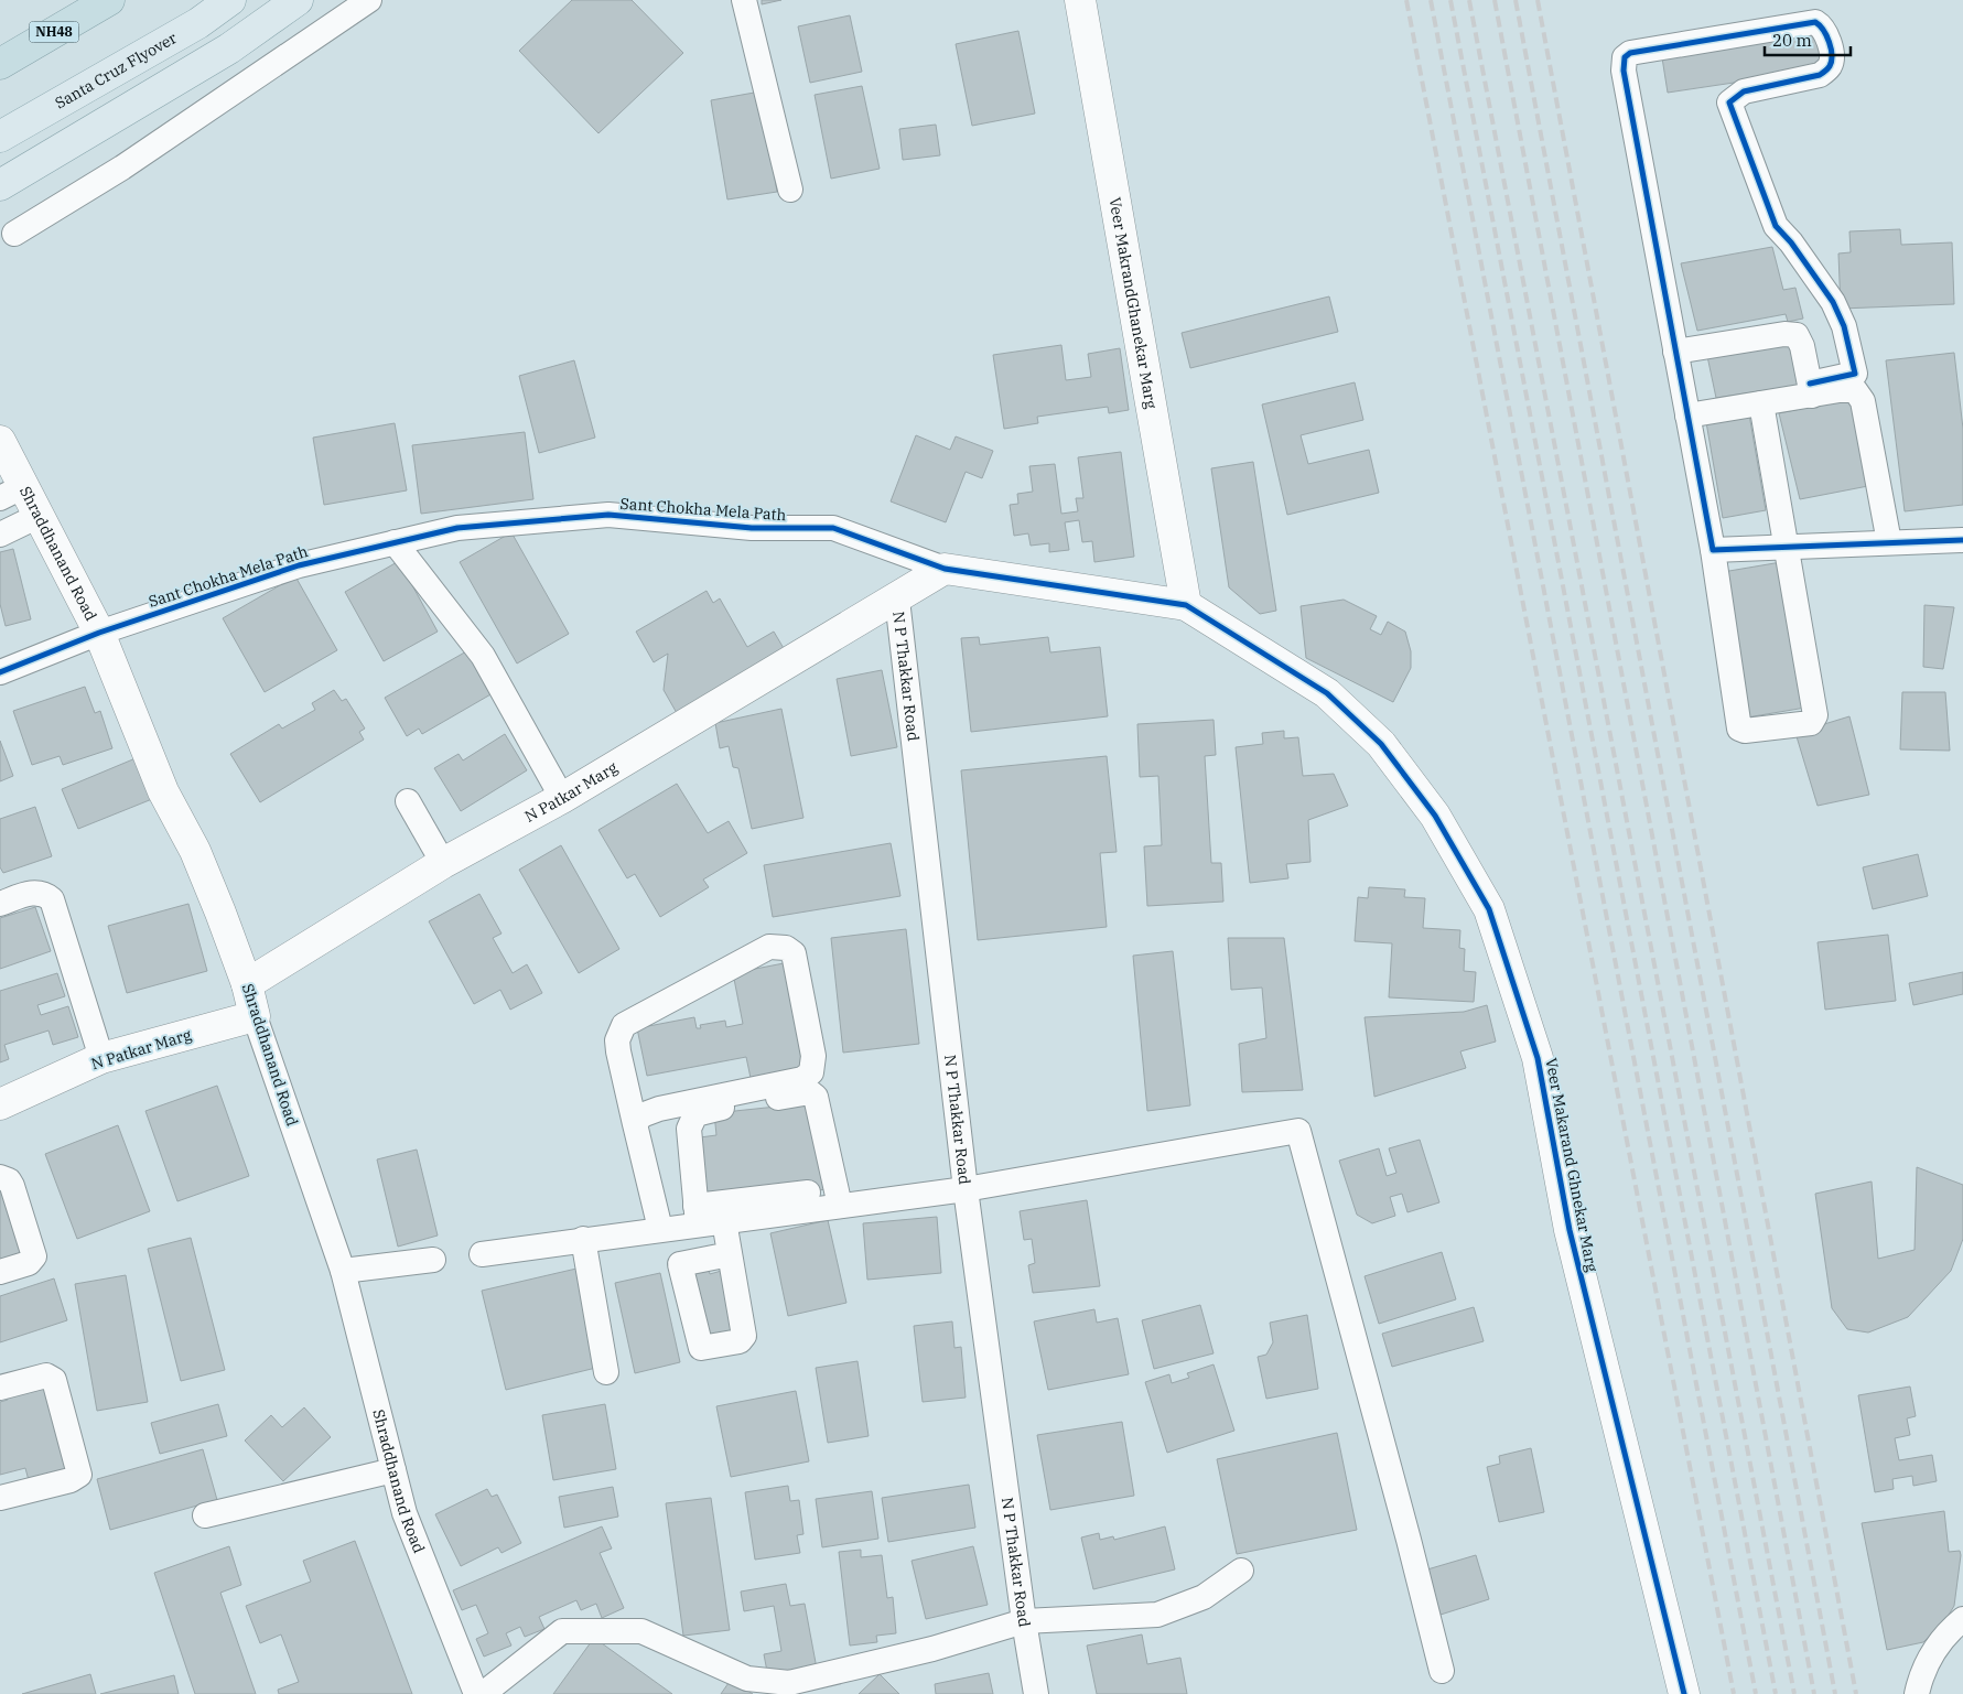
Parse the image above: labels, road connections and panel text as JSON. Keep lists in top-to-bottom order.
{
  "streets": {
    "highway": ["NH48"],
    "main road": ["Santa Cruz Flyover"],
    "street": [
      "Veer MakrandGhanekar Marg",
      "Sant Chokha Mela Path",
      "Shraddhanand Road",
      "N P Thakkar Road",
      "N Patkar Marg",
      "Veer Makarand Ghnekar Marg"
    ]
  },
  "crossings": [
    ["Veer MakrandGhanekar Marg", "Sant Chokha Mela Path"],
    ["Veer MakrandGhanekar Marg", "Veer Makarand Ghnekar Marg"],
    ["Sant Chokha Mela Path", "Shraddhanand Road"],
    ["Sant Chokha Mela Path", "N P Thakkar Road"],
    ["Sant Chokha Mela Path", "Veer Makarand Ghnekar Marg"],
    ["Shraddhanand Road", "N Patkar Marg"],
    ["N P Thakkar Road", "N Patkar Marg"]
  ],
  "scale_bar": "20 m"
}
